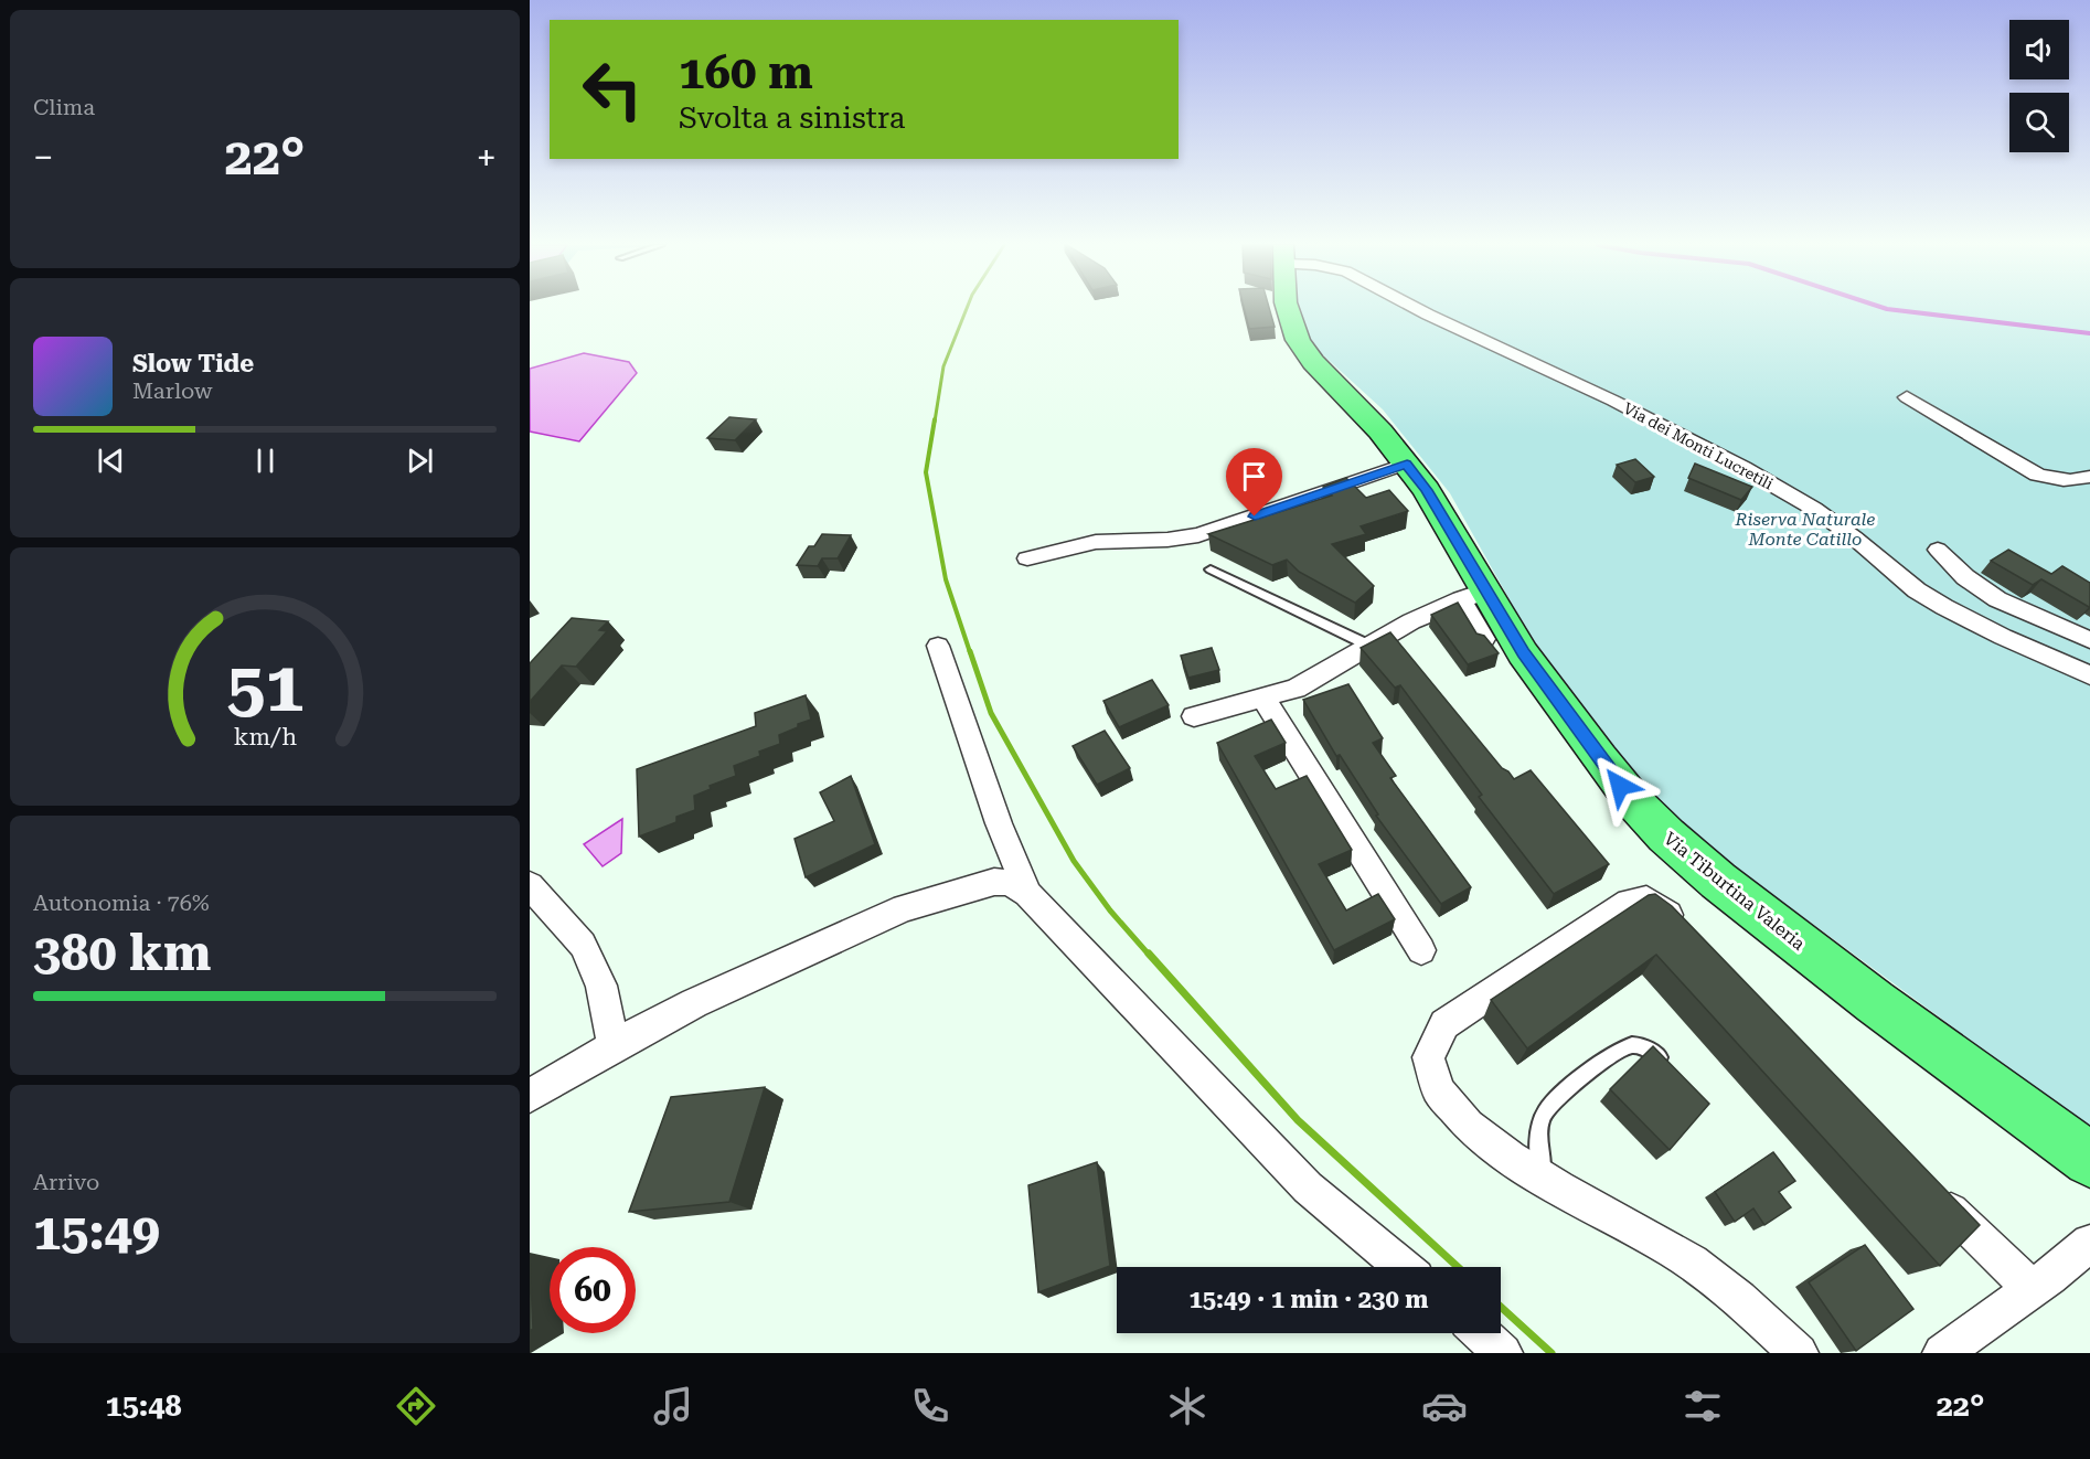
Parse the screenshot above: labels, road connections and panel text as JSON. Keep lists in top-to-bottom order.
{
  "streets": {
    "main road": ["Via Tiburtina Valeria"],
    "street": ["Via dei Monti Lucretili"]
  },
  "parks": ["Riserva Naturale Monte Catillo"],
  "page": {
    "tile": [
      "Clima",
      ["Autonomia · 76%", "380 km"],
      ["Arrivo", "15:49"]
    ],
    "turn": ["160 m", "Svolta a sinistra"],
    "heat": ["−", "22°", "+"],
    "song": ["Slow Tide", "Marlow"],
    "limit": "60",
    "trip": "15:49 · 1 min · 230 m",
    "tabs": ["15:48", "22°"],
    "gauge": ["51", "km/h"]
  }
}
